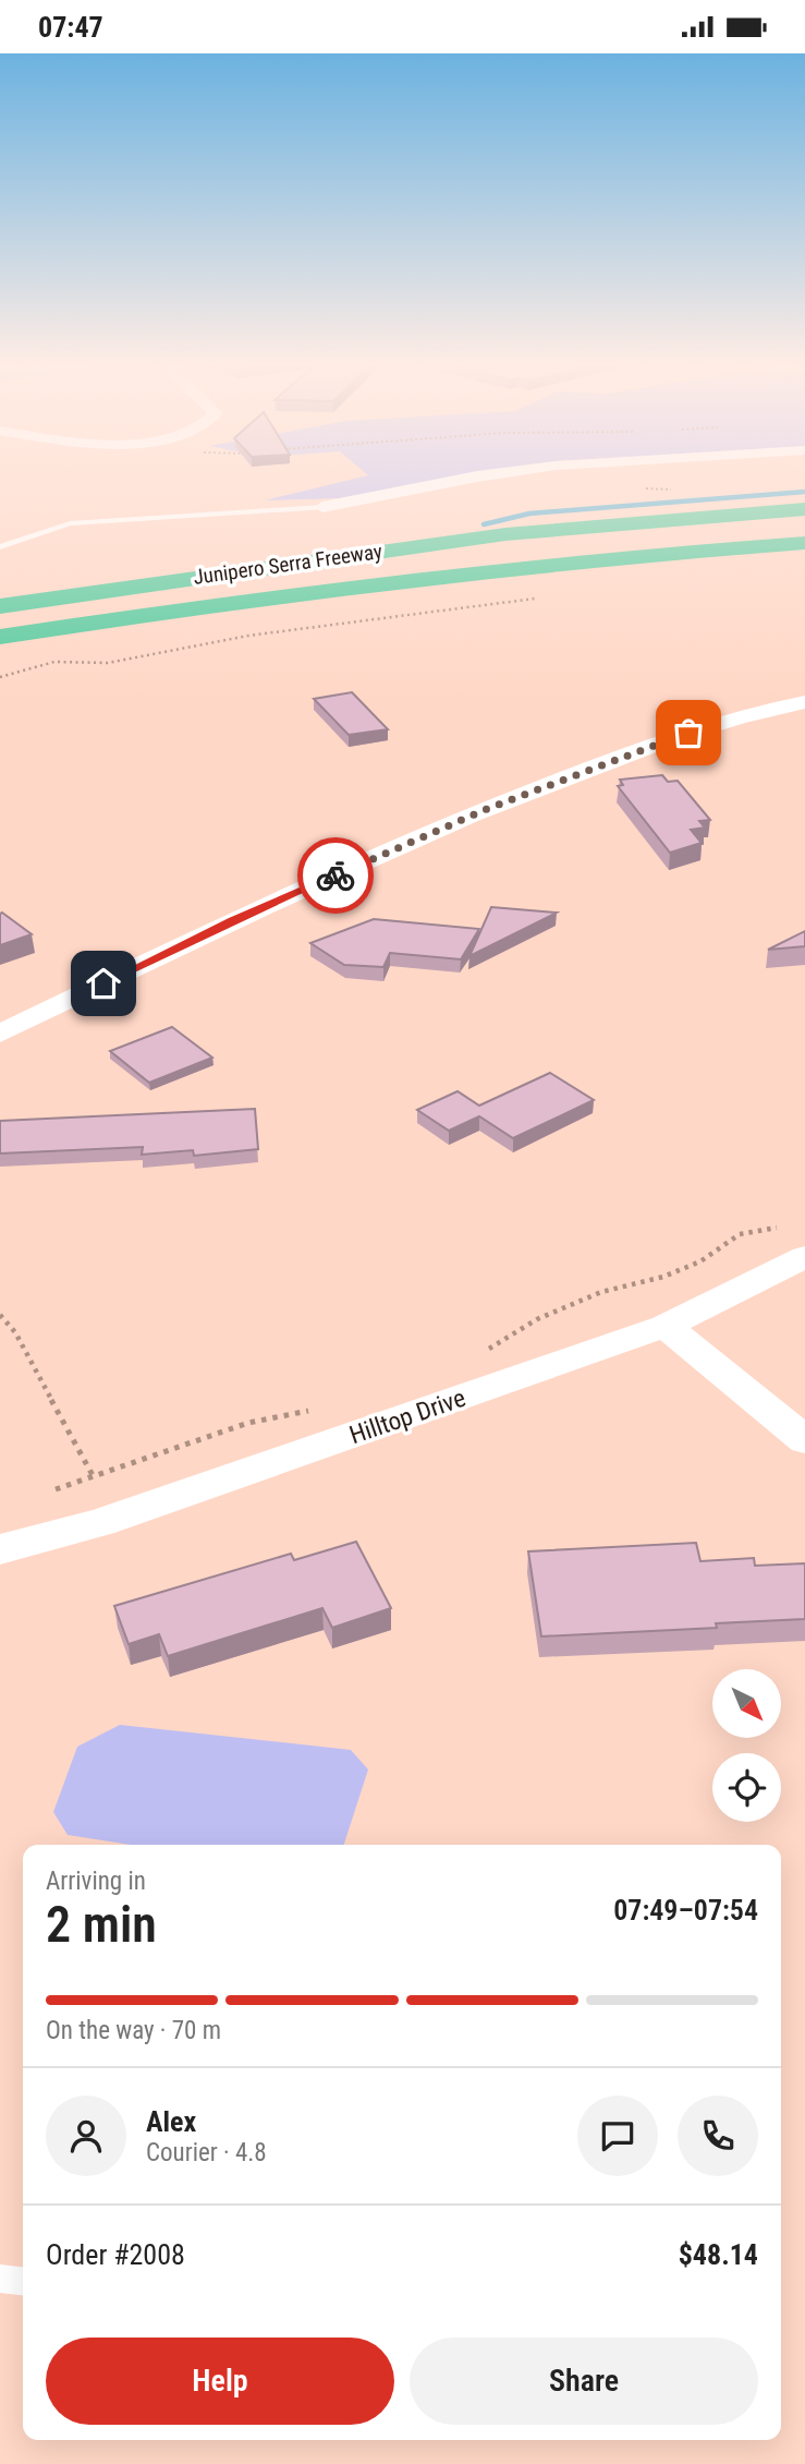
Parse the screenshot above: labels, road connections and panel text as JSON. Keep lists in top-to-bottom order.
{
  "streets": {
    "highway": ["Junipero Serra Freeway"],
    "street": ["Hilltop Drive"]
  },
  "north": "bottom right",
  "page": {
    "status": "07:47",
    "heading": ["2 min", "Arriving in", "07:49–07:54"],
    "panel": [
      "Alex",
      "Courier · 4.8",
      "Order #2008",
      "$48.14"
    ],
    "bar": "On the way · 70 m",
    "buttons": ["Help", "Share"]
  }
}
